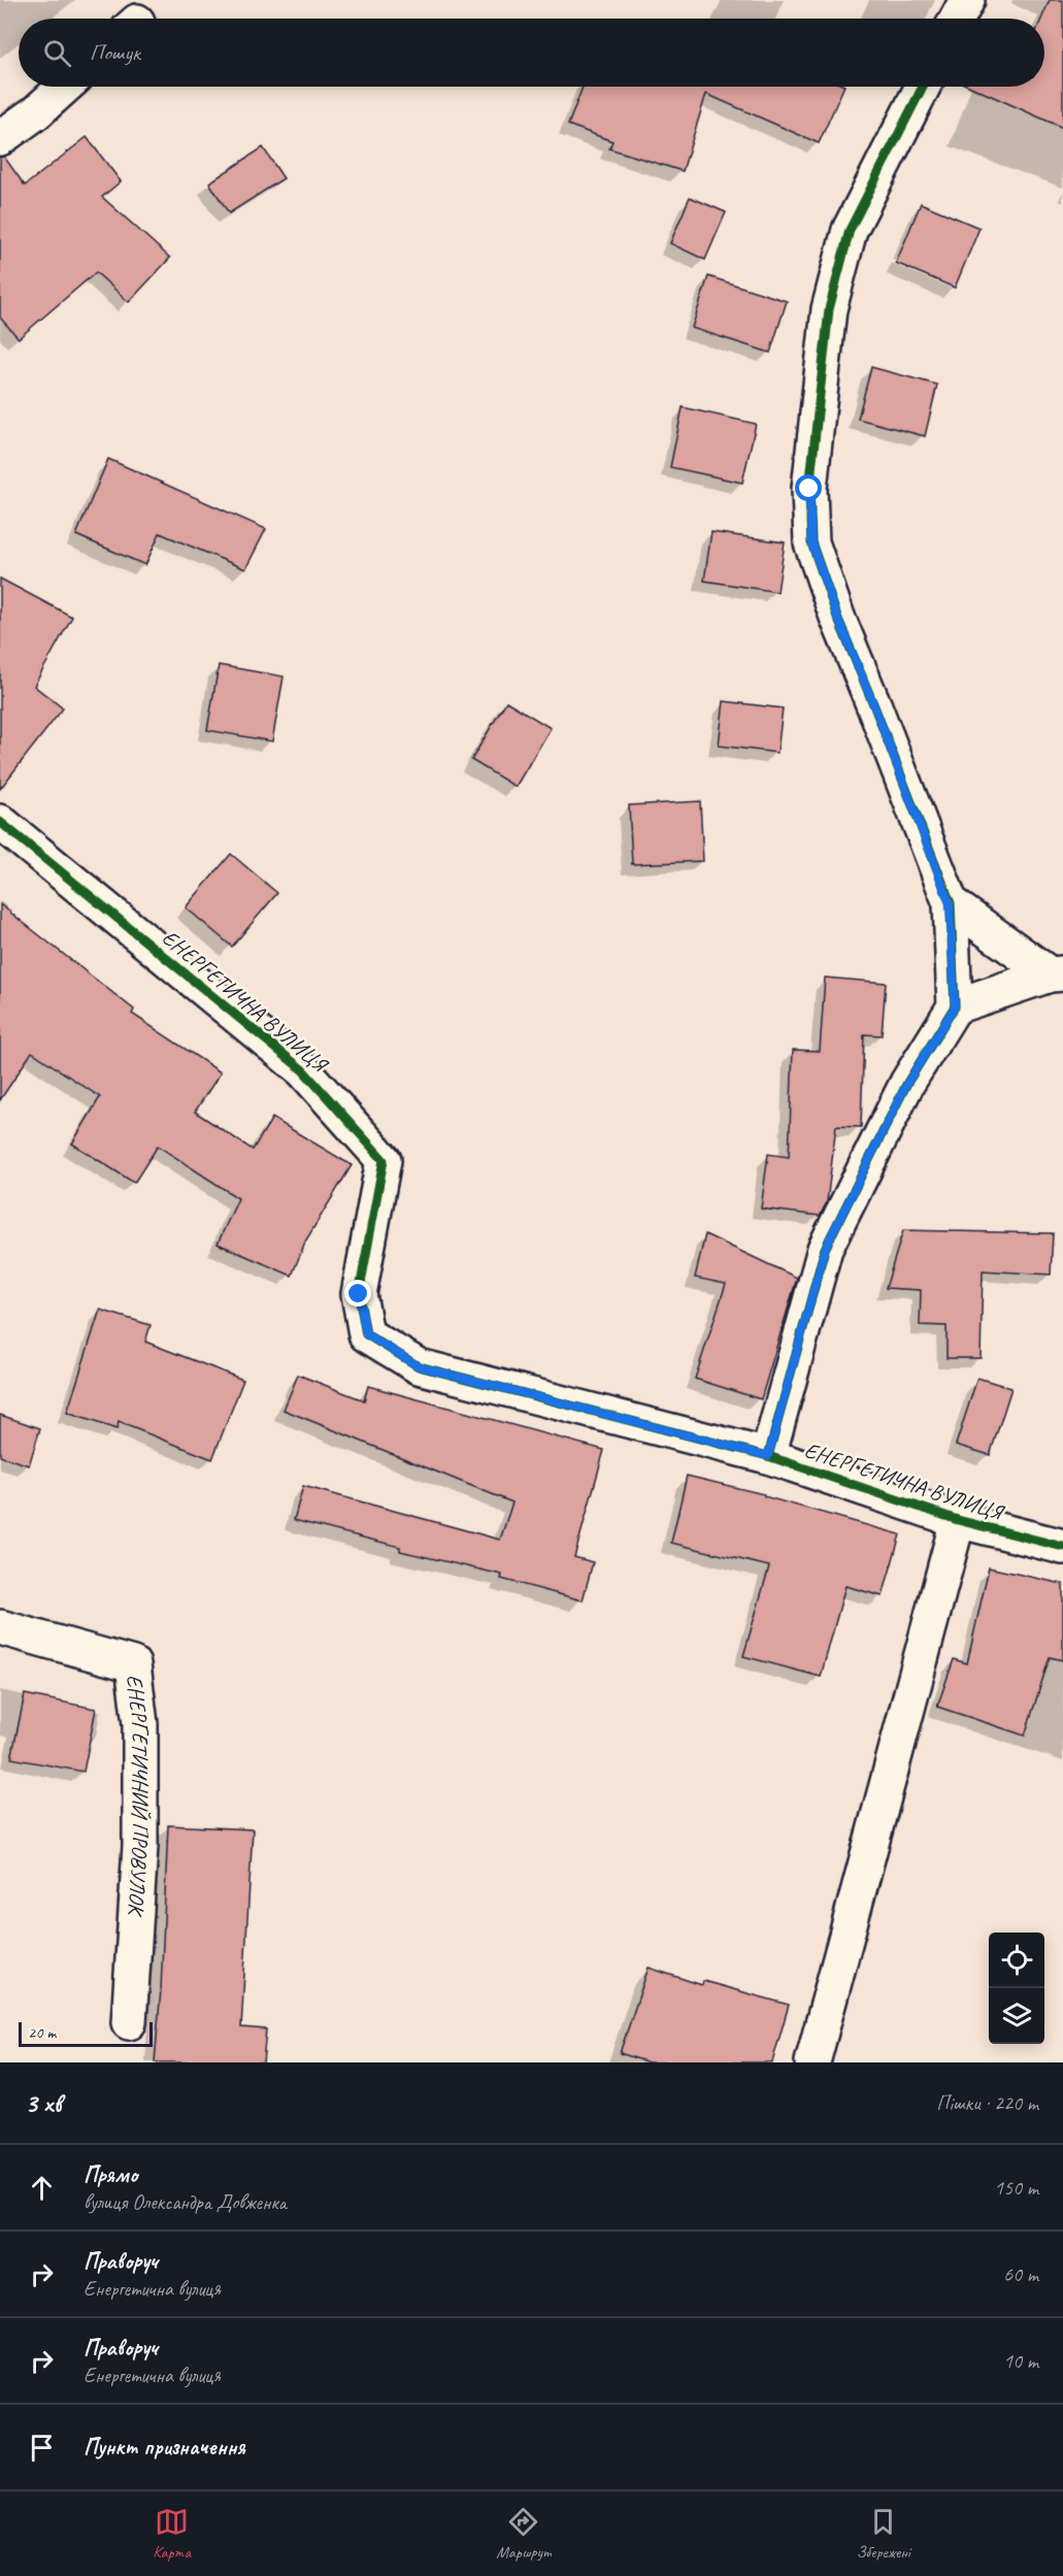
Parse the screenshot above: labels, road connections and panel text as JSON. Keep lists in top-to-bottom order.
{
  "streets": {
    "street": ["ЕНЕРГЕТИЧНА ВУЛИЦЯ", "ЕНЕРГЕТИЧНИЙ ПРОВУЛОК"]
  },
  "scale_bar": "20 m",
  "page": {
    "search": "Пошук",
    "scale": "20 m",
    "heading": ["3 хв", "Пішки · 220 m"],
    "list": [
      ["Прямо", "вулиця Олександра Довженка", "150 m"],
      ["Праворуч", "Енергетична вулиця", "60 m"],
      ["Праворуч", "Енергетична вулиця", "10 m"],
      "Пункт призначення"
    ],
    "nav": ["Карта", "Маршрут", "Збережені"]
  }
}
